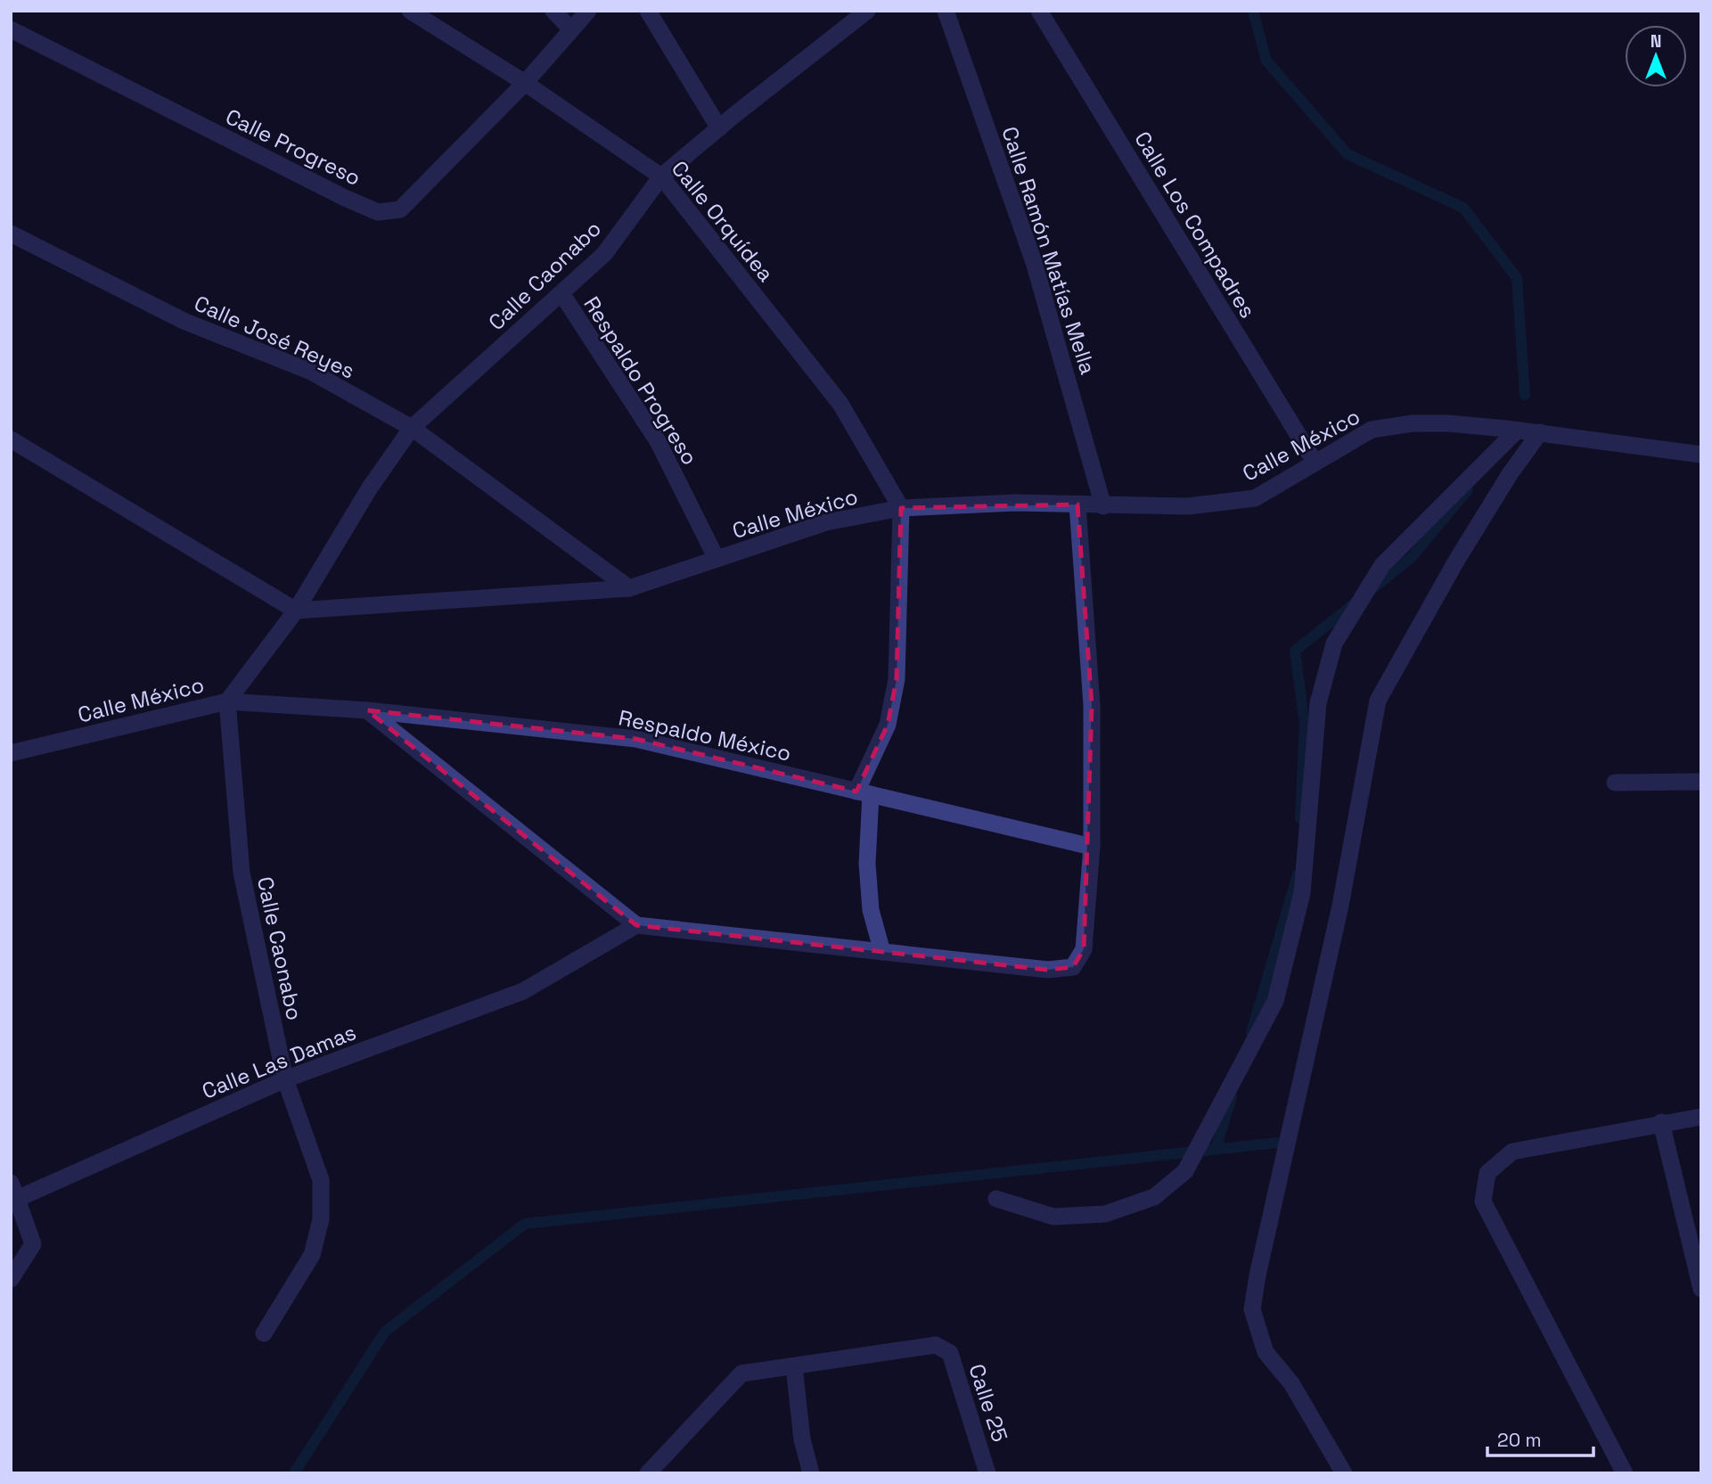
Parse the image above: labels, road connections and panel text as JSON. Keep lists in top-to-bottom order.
{
  "streets": {
    "street": [
      "Calle Progreso",
      "Calle Orquídea",
      "Calle Los Compadres",
      "Calle Ramón Matías Mella",
      "Calle Caonabo",
      "Calle José Reyes",
      "Respaldo Progreso",
      "Calle México",
      "Respaldo México",
      "Calle Las Damas",
      "Calle 25"
    ]
  },
  "crossings": [
    ["Calle Progreso", "Calle Orquídea"],
    ["Calle Orquídea", "Calle Caonabo"],
    ["Calle Orquídea", "Calle México"],
    ["Calle Los Compadres", "Calle México"],
    ["Calle Ramón Matías Mella", "Calle México"],
    ["Calle Caonabo", "Calle José Reyes"],
    ["Calle Caonabo", "Respaldo Progreso"],
    ["Calle Caonabo", "Calle México"],
    ["Calle Caonabo", "Respaldo México"],
    ["Calle Caonabo", "Calle Las Damas"],
    ["Calle José Reyes", "Calle México"],
    ["Respaldo Progreso", "Calle México"],
    ["Calle México", "Respaldo México"]
  ],
  "scale_bar": "20 m",
  "north": "top"
}
